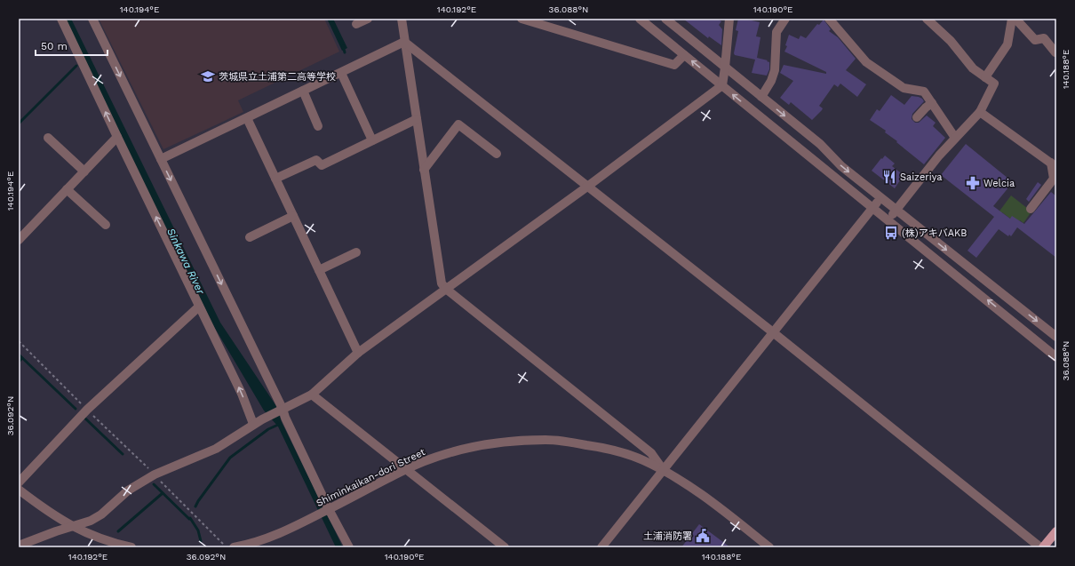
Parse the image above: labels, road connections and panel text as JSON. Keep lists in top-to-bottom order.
{
  "streets": {
    "street": ["Shiminkaikan-dori Street"]
  },
  "water": ["Sinkawa River"],
  "places": {
    "school or university": ["茨城県立土浦第二高等学校"],
    "restaurant": ["Saizeriya"],
    "pharmacy": ["Welcia"],
    "bus stop": ["(株)アキバAKB"],
    "public building": ["土浦消防署"]
  },
  "scale_bar": "50 m",
  "coordinates": [
    "140.194°E",
    "140.192°E",
    "36.088°N",
    "140.190°E",
    "140.188°E",
    "36.092°N"
  ]
}
